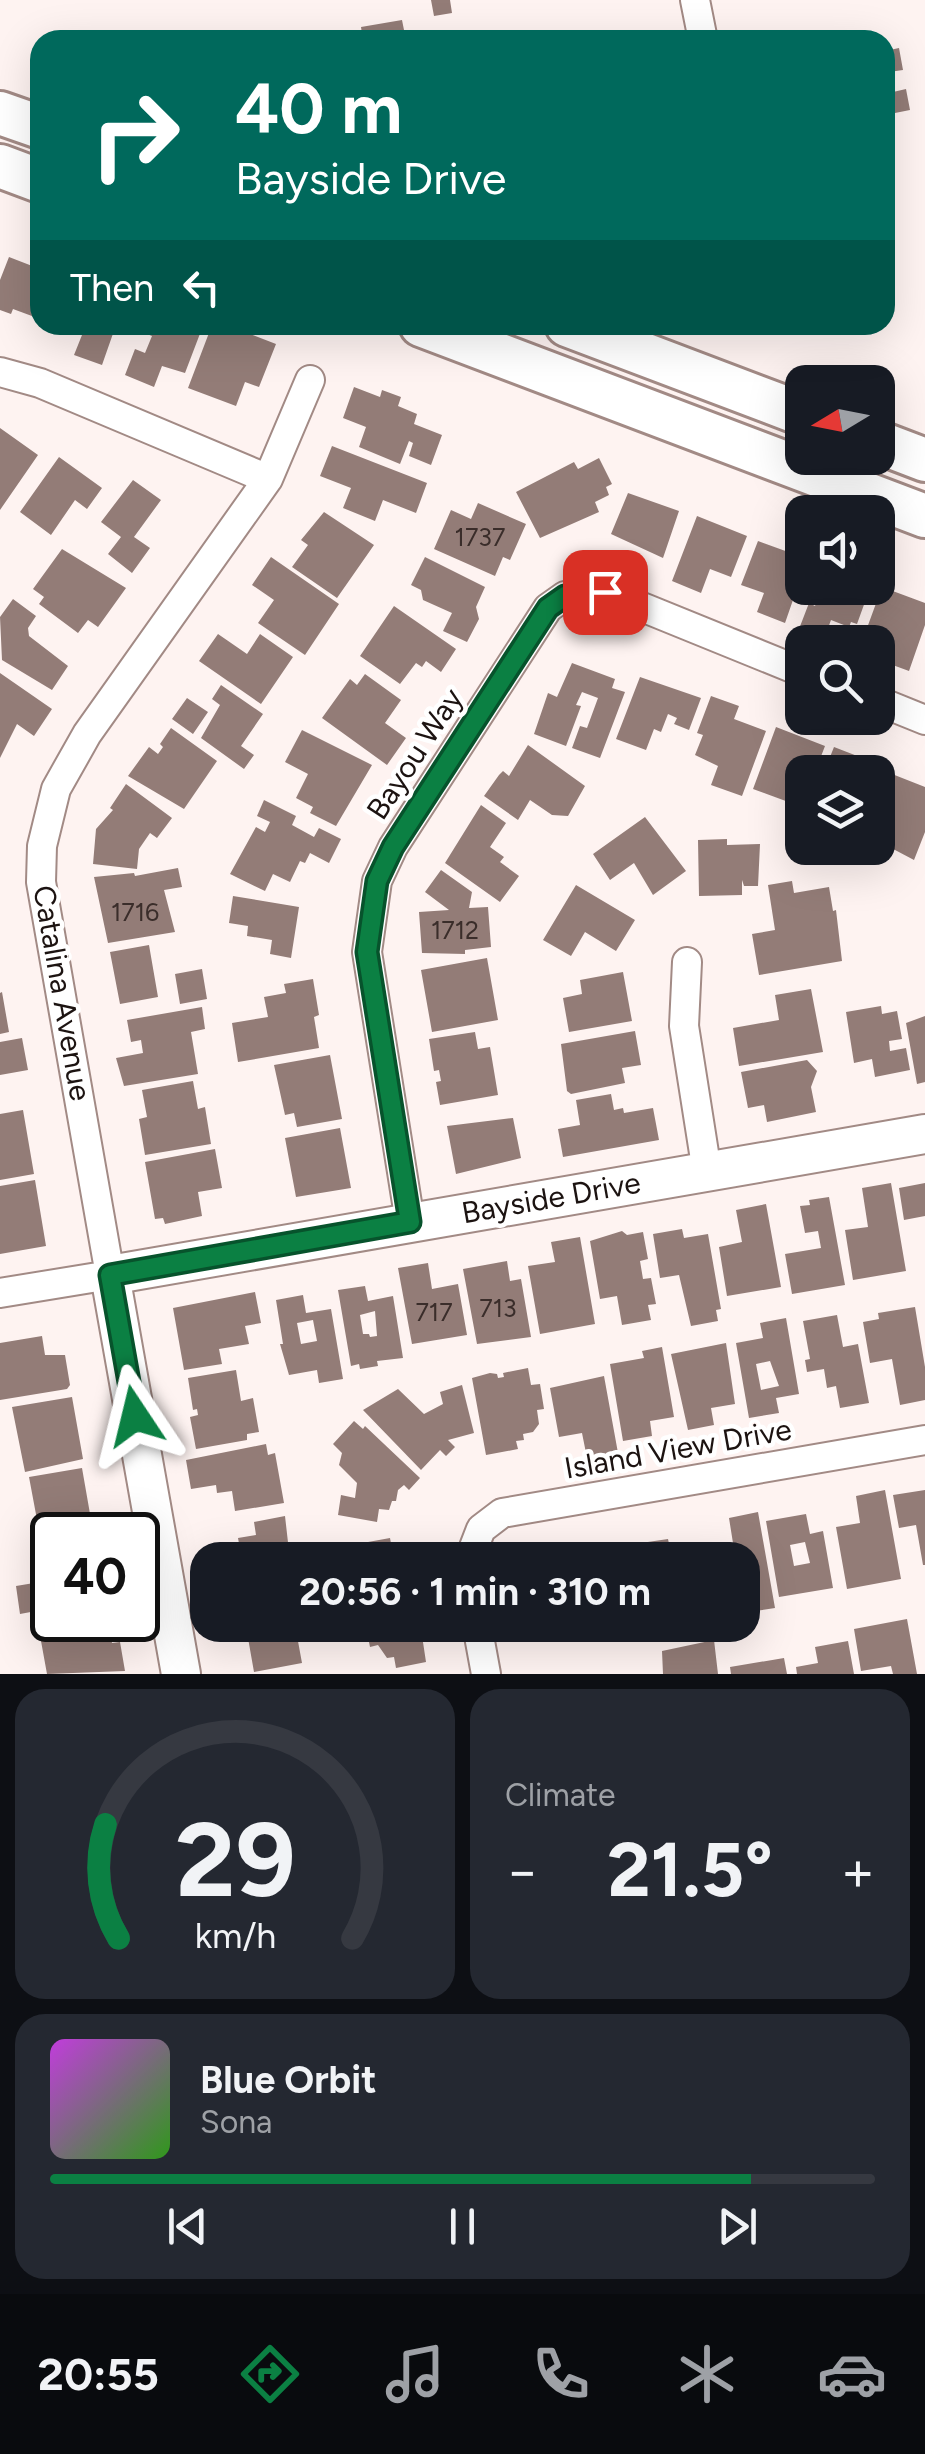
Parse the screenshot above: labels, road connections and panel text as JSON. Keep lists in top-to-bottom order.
{
  "streets": {
    "street": [
      "Bayou Way",
      "Catalina Avenue",
      "Bayside Drive",
      "Island View Drive"
    ]
  },
  "crossings": [
    ["Bayou Way", "Bayside Drive"],
    ["Catalina Avenue", "Bayside Drive"]
  ],
  "house_numbers": [
    "1737",
    "1716",
    "1712",
    "713",
    "717"
  ],
  "north": "left",
  "page": {
    "turn": ["40 m", "Bayside Drive"],
    "then": "Then",
    "limit": "40",
    "trip": "20:56 · 1 min · 310 m",
    "tile": "Climate",
    "heat": ["−", "21.5°", "+"],
    "song": ["Blue Orbit", "Sona"],
    "tabs": "20:55",
    "gauge": ["29", "km/h"]
  }
}
